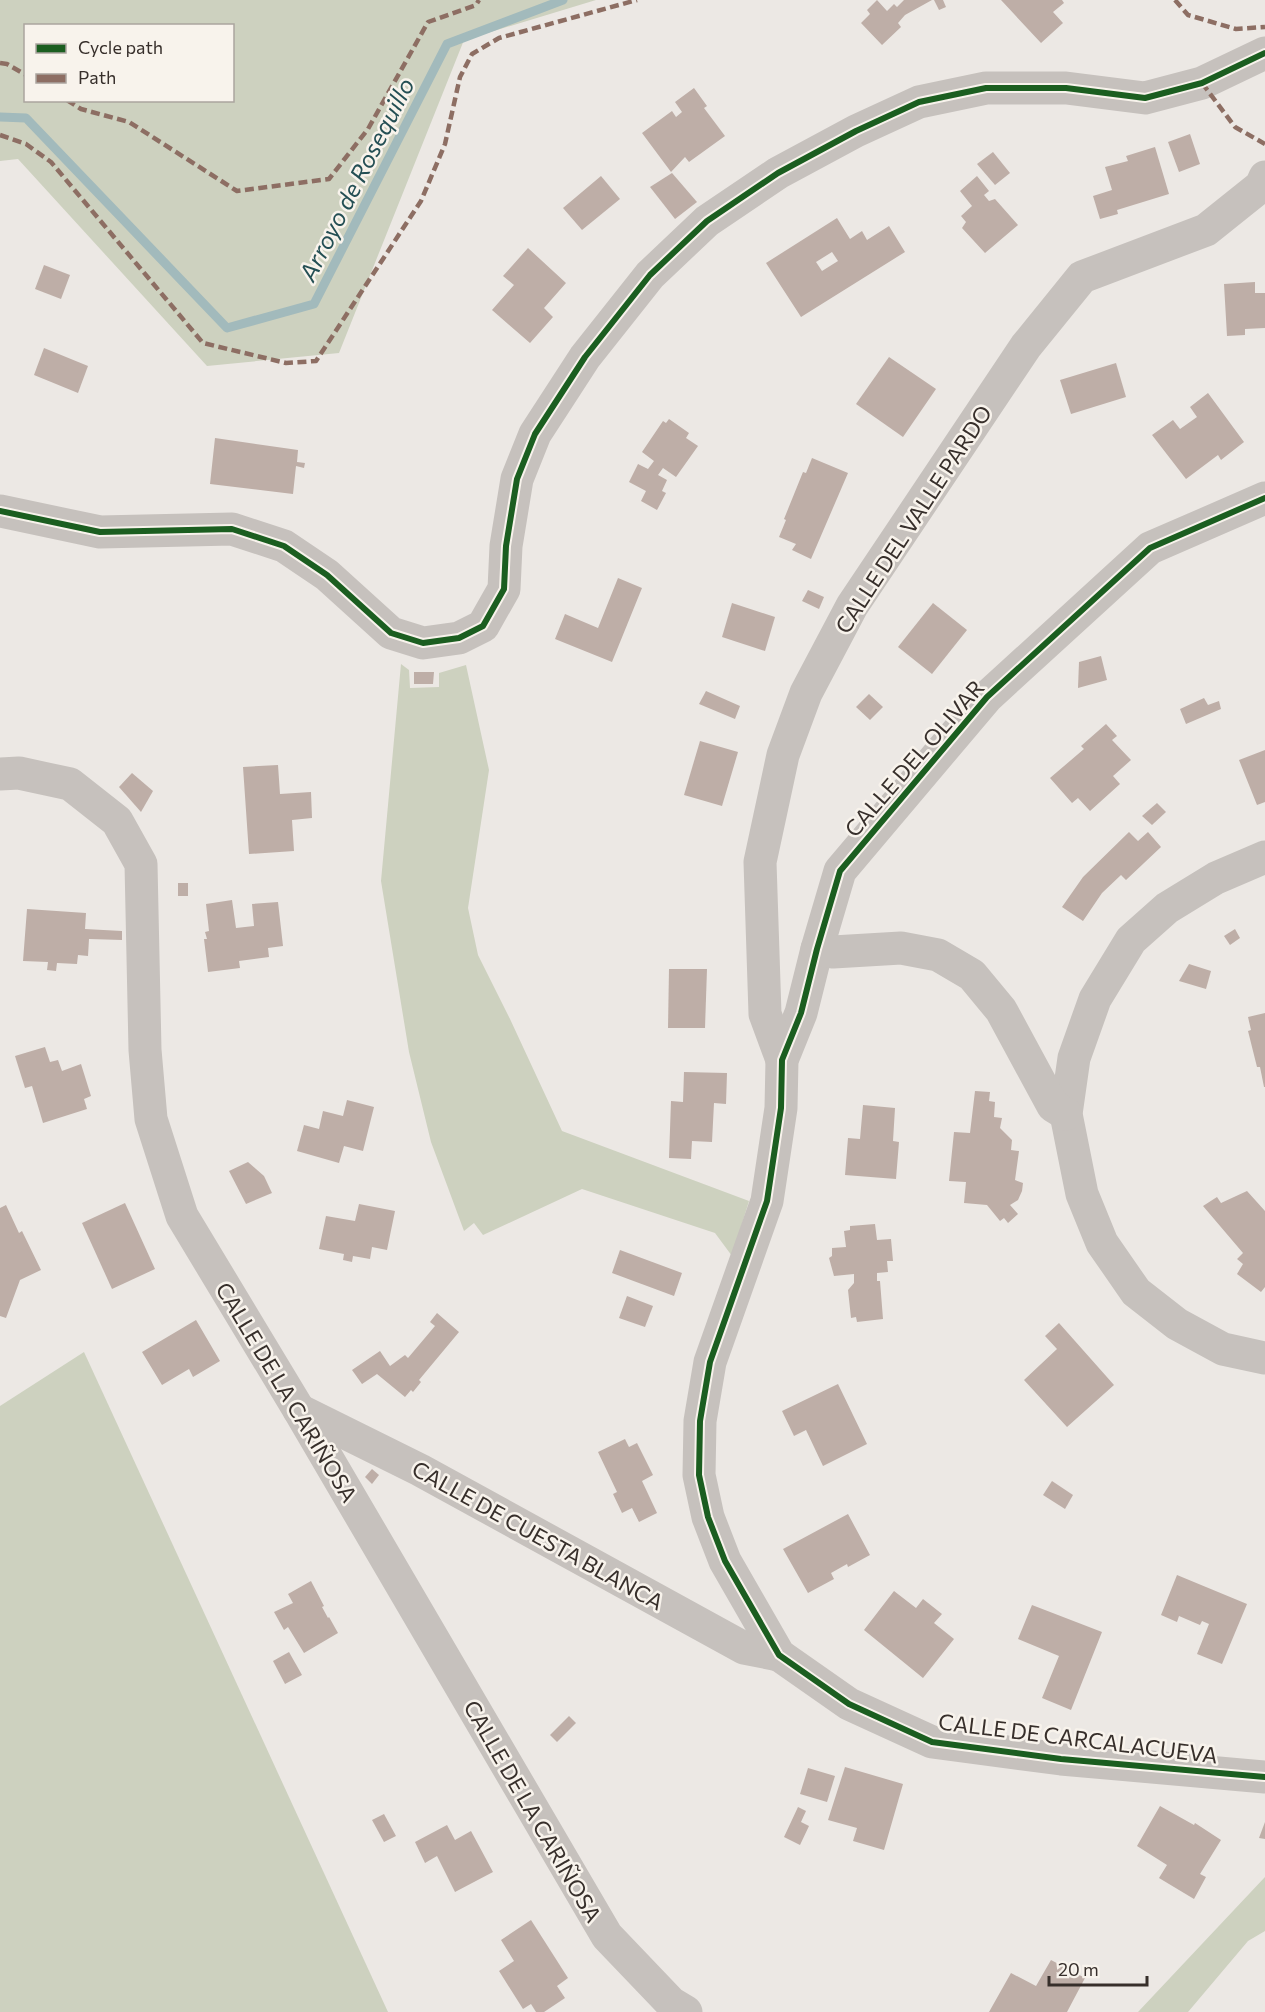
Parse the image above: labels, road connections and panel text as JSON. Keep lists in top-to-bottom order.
{
  "streets": {
    "street": [
      "CALLE DEL VALLE PARDO",
      "CALLE DEL OLIVAR",
      "CALLE DE LA CARIÑOSA",
      "CALLE DE CUESTA BLANCA",
      "CALLE DE CARCALACUEVA"
    ]
  },
  "crossings": [
    ["CALLE DEL VALLE PARDO", "CALLE DEL OLIVAR"],
    ["CALLE DEL VALLE PARDO", "CALLE DE CARCALACUEVA"],
    ["CALLE DEL OLIVAR", "CALLE DE CARCALACUEVA"],
    ["CALLE DE LA CARIÑOSA", "CALLE DE CUESTA BLANCA"],
    ["CALLE DE CUESTA BLANCA", "CALLE DE CARCALACUEVA"]
  ],
  "water": ["Arroyo de Rosequillo"],
  "legend": ["Cycle path", "Path"],
  "scale_bar": "20 m"
}
